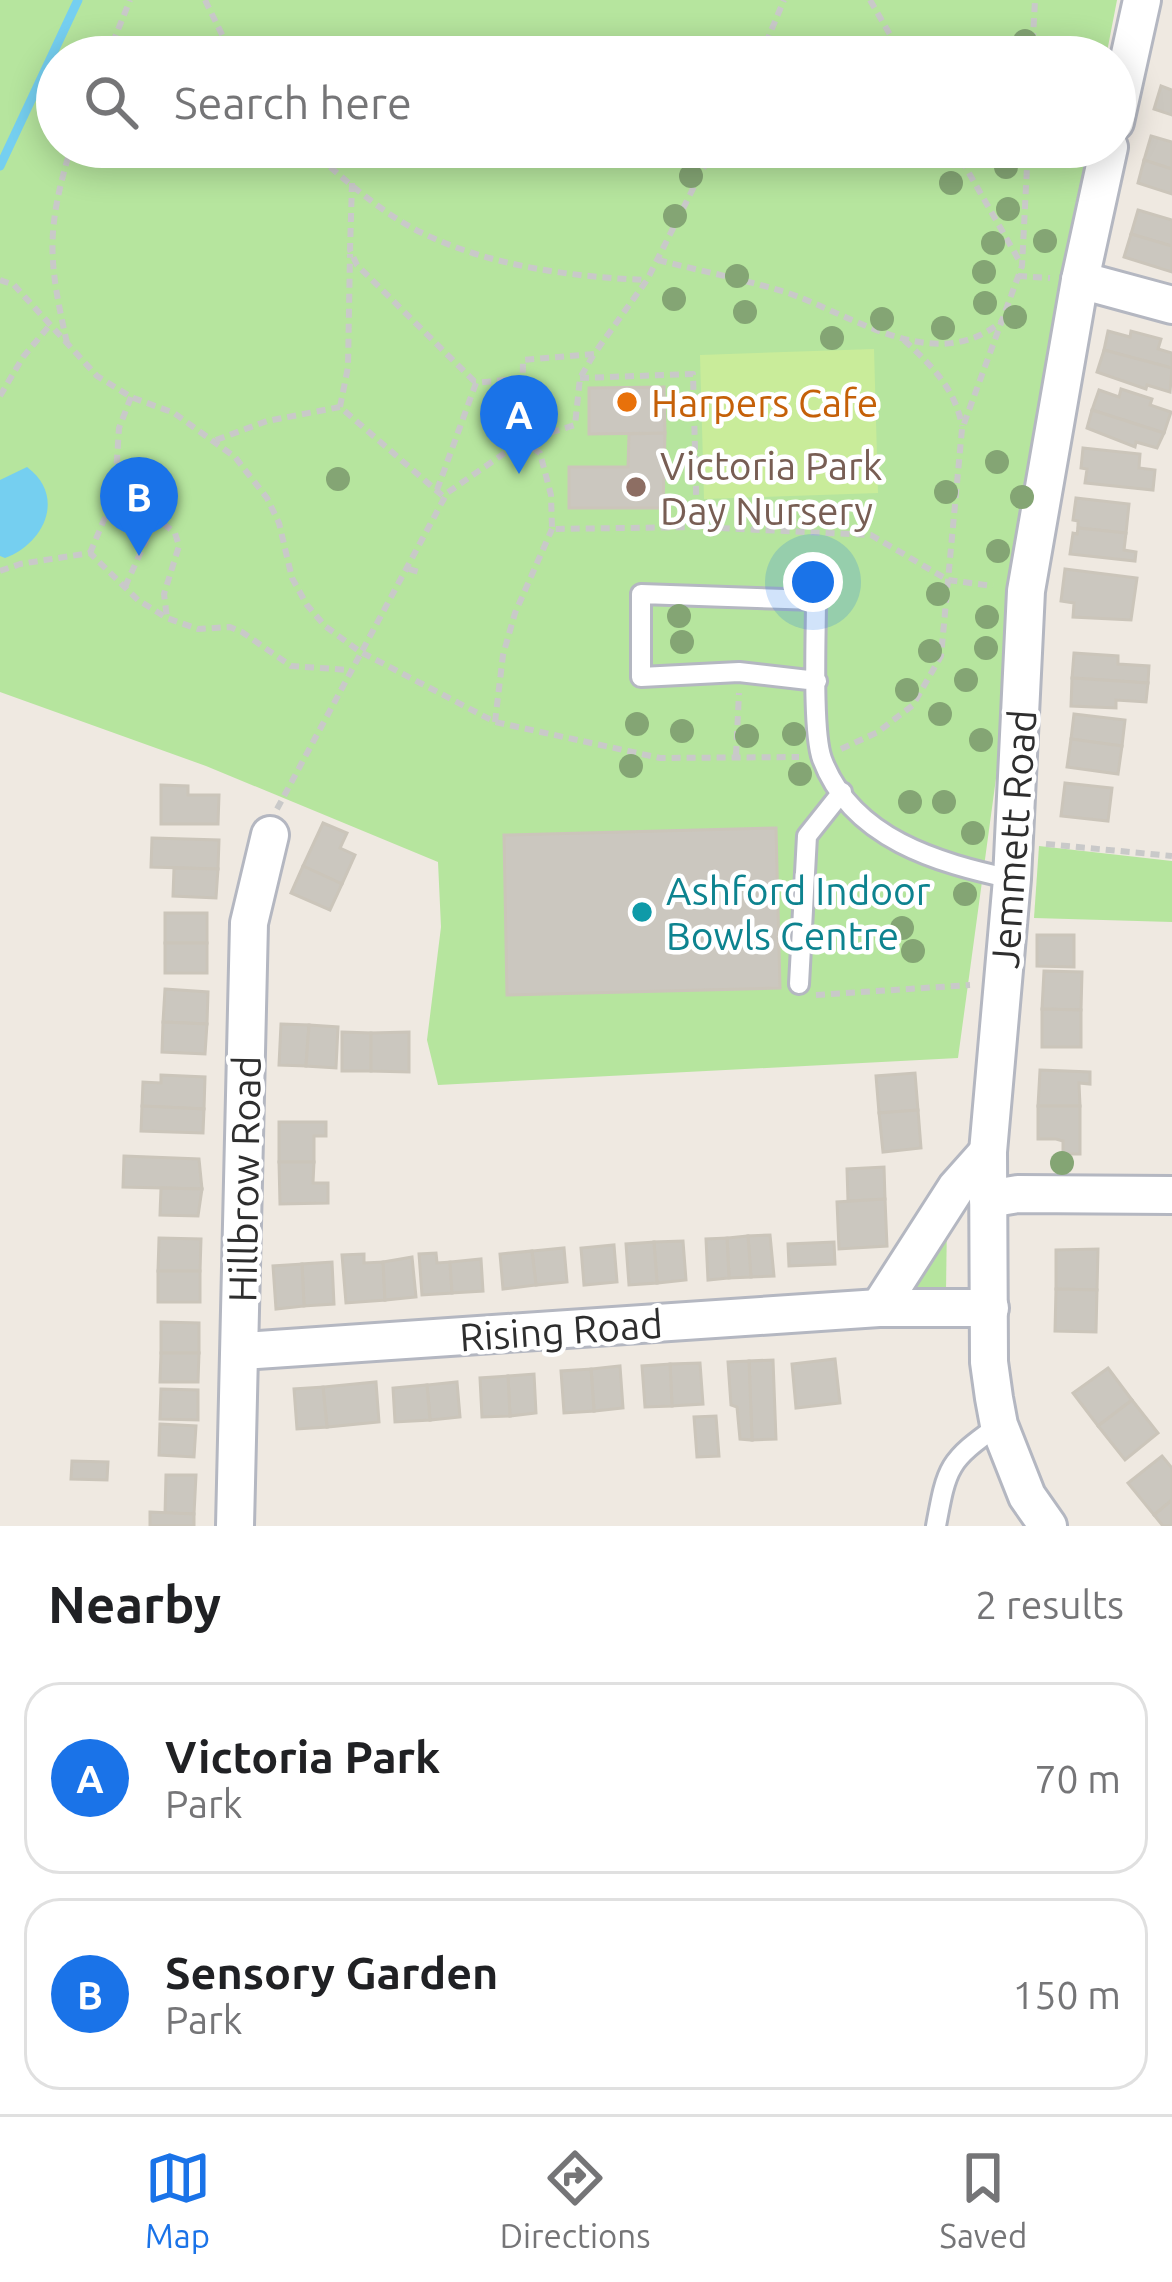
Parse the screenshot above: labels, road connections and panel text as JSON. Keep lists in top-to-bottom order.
{
  "streets": {
    "street": ["Jemmett Road", "Hillbrow Road", "Rising Road"]
  },
  "crossings": [
    ["Jemmett Road", "Rising Road"],
    ["Hillbrow Road", "Rising Road"]
  ],
  "places": ["Harpers Cafe", "Victoria Park Day Nursery", "Ashford Indoor Bowls Centre"],
  "page": {
    "search": "Search here",
    "pins": ["A", "B"],
    "heading": ["Nearby", "2 results"],
    "list": [
      {
        "mark": "A",
        "name": "Victoria Park",
        "note": "Park",
        "value": "70 m"
      },
      {
        "mark": "B",
        "name": "Sensory Garden",
        "note": "Park",
        "value": "150 m"
      }
    ],
    "nav": ["Map", "Directions", "Saved"]
  }
}
